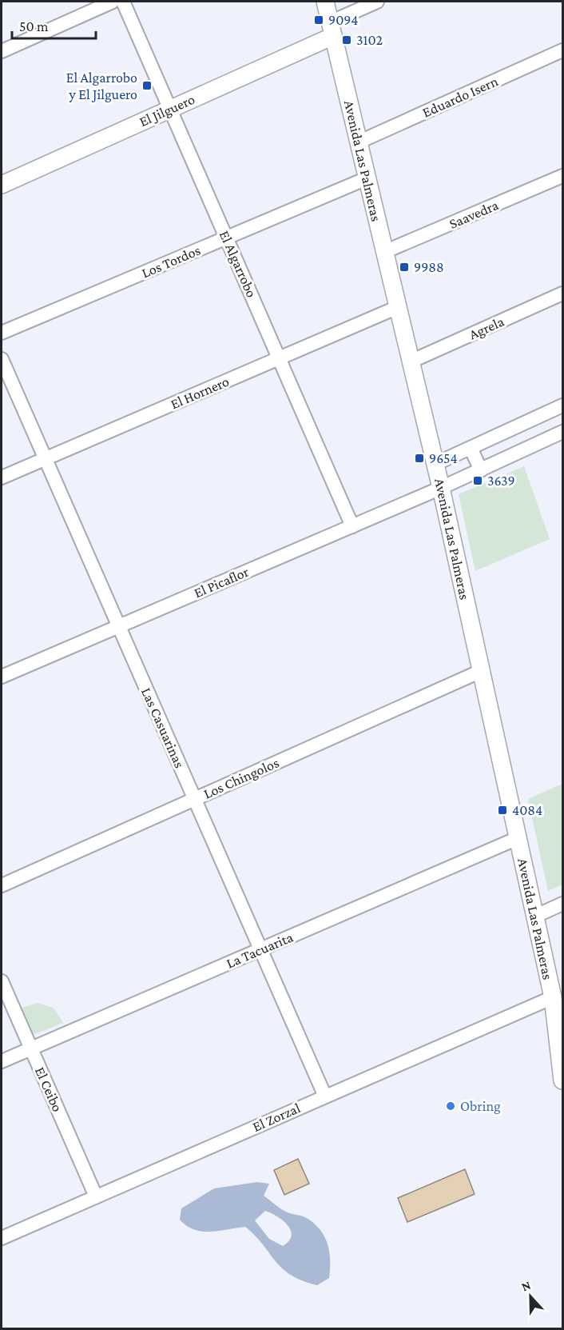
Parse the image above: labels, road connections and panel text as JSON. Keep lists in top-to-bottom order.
{
  "streets": {
    "main road": ["El Jilguero", "Avenida Las Palmeras"],
    "street": [
      "Eduardo Isern",
      "Saavedra",
      "Los Tordos",
      "El Algarrobo",
      "Agrela",
      "El Hornero",
      "El Picaflor",
      "Las Casuarinas",
      "Los Chingolos",
      "La Tacuarita",
      "El Ceibo",
      "El Zorzal"
    ]
  },
  "crossings": [
    ["Eduardo Isern", "Avenida Las Palmeras"],
    ["El Jilguero", "Avenida Las Palmeras"],
    ["El Jilguero", "El Algarrobo"],
    ["Avenida Las Palmeras", "Saavedra"],
    ["Avenida Las Palmeras", "Los Tordos"],
    ["Avenida Las Palmeras", "Agrela"],
    ["Avenida Las Palmeras", "El Hornero"],
    ["Avenida Las Palmeras", "El Picaflor"],
    ["Avenida Las Palmeras", "Los Chingolos"],
    ["Avenida Las Palmeras", "La Tacuarita"],
    ["Avenida Las Palmeras", "El Zorzal"],
    ["Los Tordos", "El Algarrobo"],
    ["El Algarrobo", "El Hornero"],
    ["El Algarrobo", "El Picaflor"],
    ["El Hornero", "Las Casuarinas"],
    ["El Picaflor", "Las Casuarinas"],
    ["Las Casuarinas", "Los Chingolos"],
    ["Las Casuarinas", "La Tacuarita"],
    ["Las Casuarinas", "El Zorzal"],
    ["La Tacuarita", "El Ceibo"],
    ["El Ceibo", "El Zorzal"]
  ],
  "places": {
    "transit": [
      "9094",
      "3102",
      "El Algarrobo y El Jilguero",
      "9988",
      "9654",
      "3639",
      "4084"
    ],
    "other": ["Obring"]
  },
  "scale_bar": "50 m",
  "north": "top"
}
